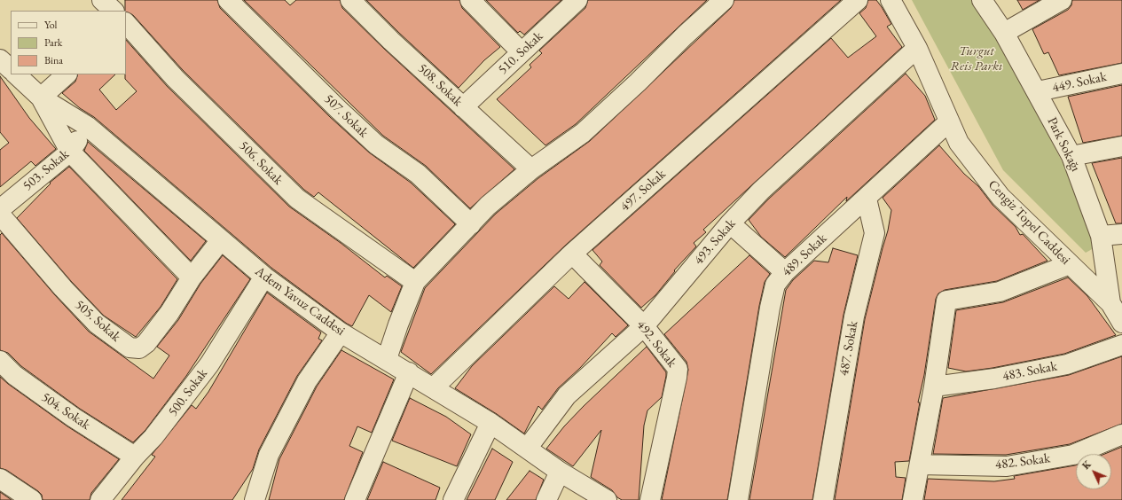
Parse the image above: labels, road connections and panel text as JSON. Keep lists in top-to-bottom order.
{
  "streets": {
    "street": [
      "510. Sokak",
      "449. Sokak",
      "508. Sokak",
      "507. Sokak",
      "Park Sokağı",
      "506. Sokak",
      "503. Sokak",
      "497. Sokak",
      "Cengiz Topel Caddesi",
      "493. Sokak",
      "489. Sokak",
      "Adem Yavuz Caddesi",
      "505. Sokak",
      "492. Sokak",
      "487. Sokak",
      "483. Sokak",
      "500. Sokak",
      "504. Sokak",
      "482. Sokak"
    ]
  },
  "crossings": [
    ["510. Sokak", "508. Sokak"],
    ["449. Sokak", "Park Sokağı"],
    ["Park Sokağı", "Cengiz Topel Caddesi"],
    ["503. Sokak", "Adem Yavuz Caddesi"],
    ["497. Sokak", "Adem Yavuz Caddesi"],
    ["497. Sokak", "492. Sokak"],
    ["Cengiz Topel Caddesi", "493. Sokak"],
    ["Cengiz Topel Caddesi", "489. Sokak"],
    ["493. Sokak", "Adem Yavuz Caddesi"],
    ["493. Sokak", "492. Sokak"],
    ["489. Sokak", "487. Sokak"],
    ["Adem Yavuz Caddesi", "505. Sokak"],
    ["Adem Yavuz Caddesi", "500. Sokak"],
    ["500. Sokak", "504. Sokak"]
  ],
  "parks": ["Turgut Reis Parkı"],
  "legend": ["Yol", "Park", "Bina"],
  "north": "top left"
}
